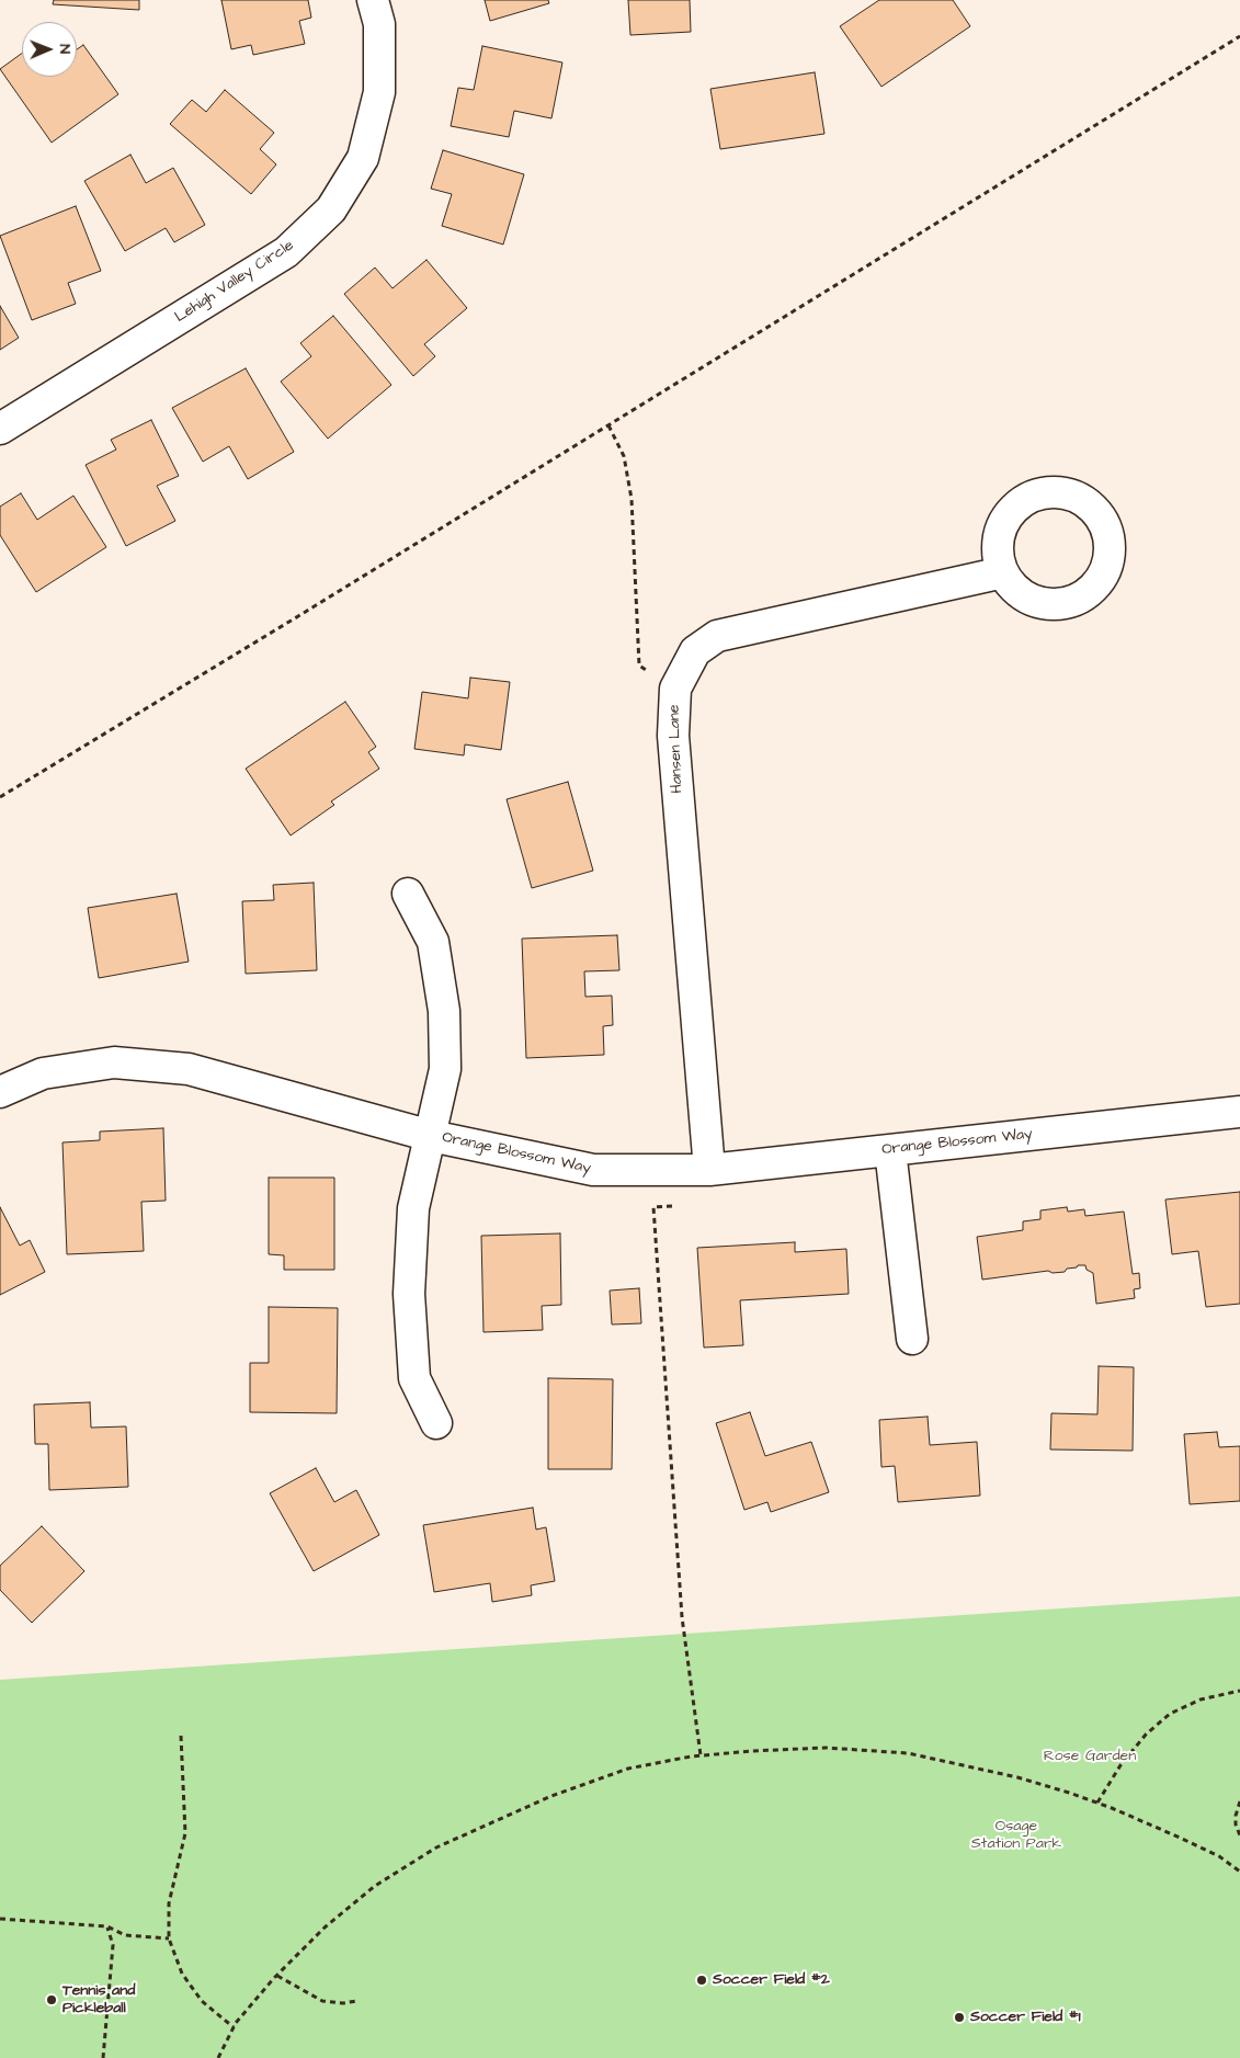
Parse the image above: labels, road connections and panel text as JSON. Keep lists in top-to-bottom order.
{
  "streets": {
    "street": ["Lehigh Valley Circle", "Hansen Lane", "Orange Blossom Way"]
  },
  "crossings": [
    ["Hansen Lane", "Orange Blossom Way"]
  ],
  "parks": ["Rose Garden", "Osage Station Park"],
  "places": ["Soccer Field #2", "Tennis and Pickleball", "Soccer Field #1"],
  "north": "right"
}
